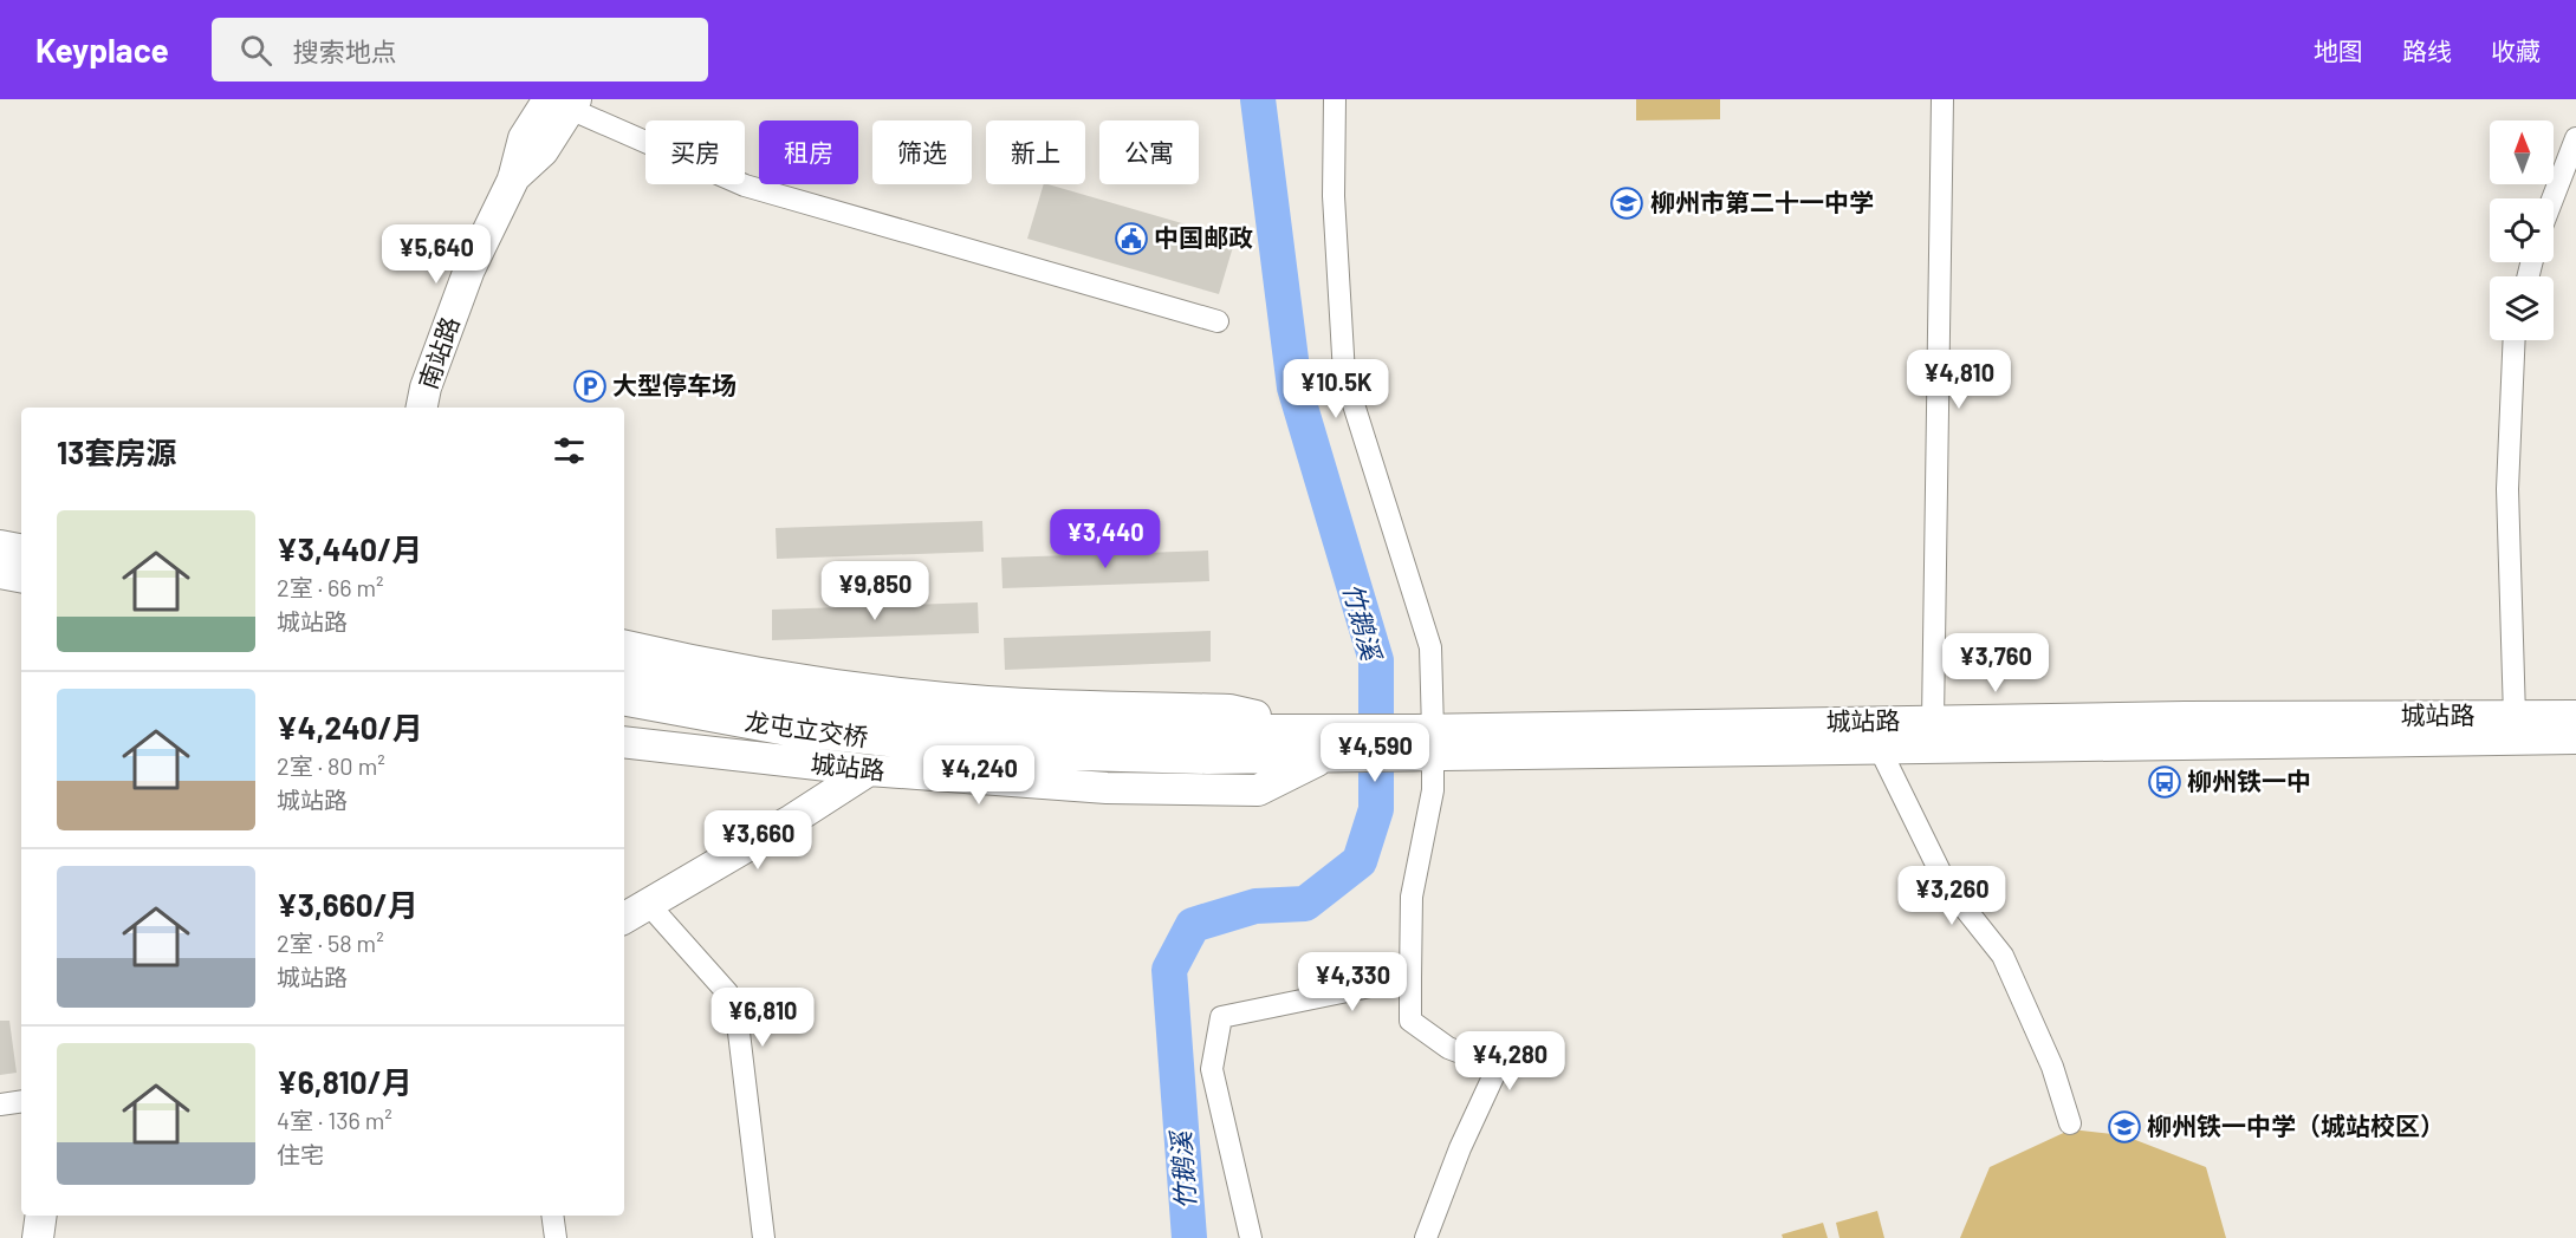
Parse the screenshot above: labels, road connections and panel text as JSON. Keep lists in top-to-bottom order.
{
  "streets": {
    "main road": ["南站路", "城站路", "龙屯立交桥"]
  },
  "crossings": [
    ["城站路", "龙屯立交桥"]
  ],
  "water": ["竹鹅溪"],
  "places": {
    "school or university": ["柳州市第二十一中学", "柳州铁一中学（城站校区）"],
    "public building": ["中国邮政"],
    "parking": ["大型停车场"],
    "bus stop": ["柳州铁一中"]
  },
  "north": "top",
  "page": {
    "header": "Keyplace",
    "search": "搜索地点",
    "nav": ["地图", "路线", "收藏"],
    "chip": [
      "买房",
      "租房",
      "筛选",
      "新上",
      "公寓"
    ],
    "price": [
      "¥5,640",
      "¥4,810",
      "¥10.5K",
      "¥3,440",
      "¥9,850",
      "¥3,760",
      "¥4,590",
      "¥4,240",
      "¥3,660",
      "¥3,260",
      "¥4,330",
      "¥6,810",
      "¥4,280"
    ],
    "heading": "13套房源",
    "list": [
      {
        "name": "¥3,440/月",
        "note": "2室 · 66 m² · 城站路"
      },
      {
        "name": "¥4,240/月",
        "note": "2室 · 80 m² · 城站路"
      },
      {
        "name": "¥3,660/月",
        "note": "2室 · 58 m² · 城站路"
      },
      {
        "name": "¥6,810/月",
        "note": "4室 · 136 m² · 住宅"
      }
    ]
  }
}
